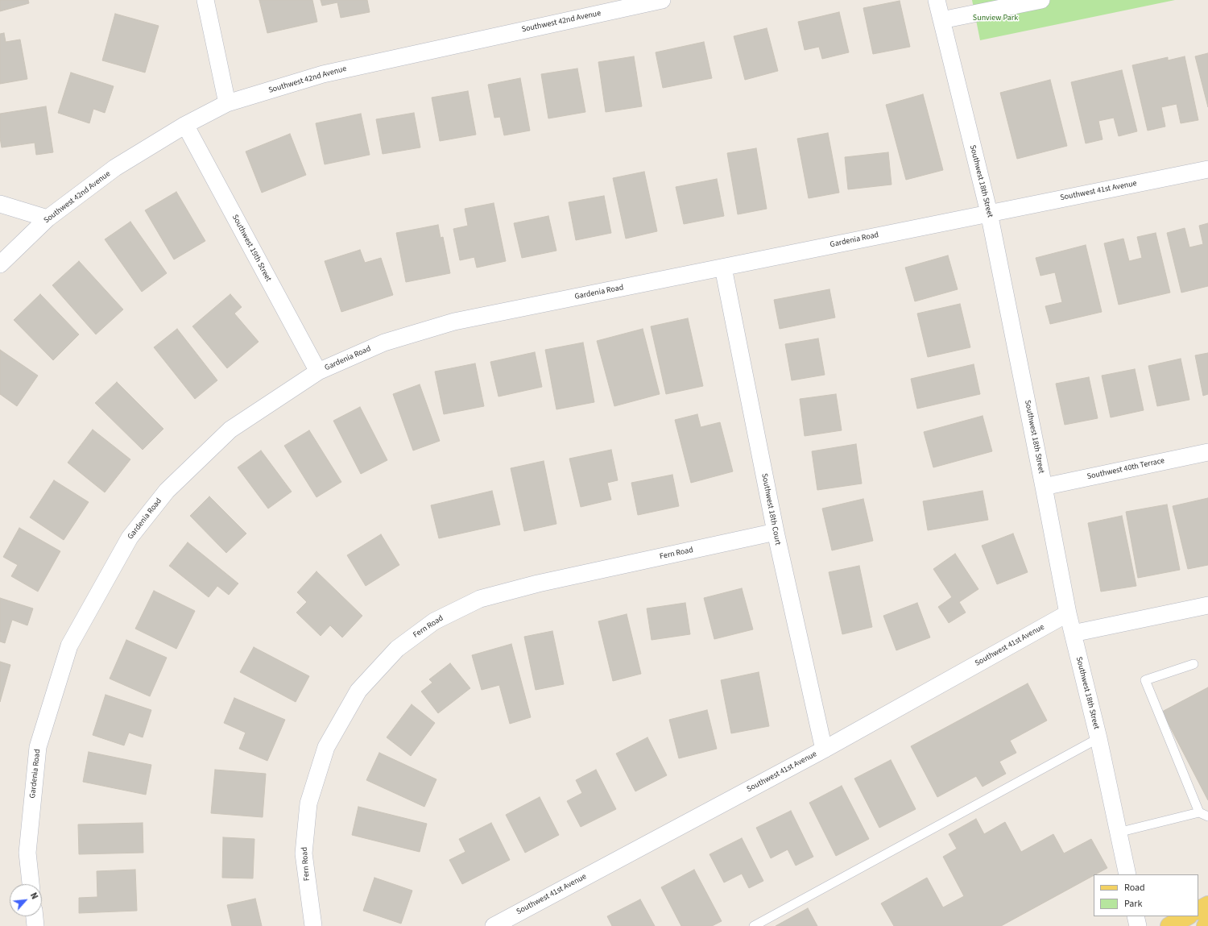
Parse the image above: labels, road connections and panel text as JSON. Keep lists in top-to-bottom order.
{
  "streets": {
    "street": [
      "Southwest 42nd Avenue",
      "Southwest 18th Street",
      "Southwest 41st Avenue",
      "Gardenia Road",
      "Southwest 19th Street",
      "Southwest 40th Terrace",
      "Southwest 18th Court",
      "Fern Road"
    ]
  },
  "crossings": [
    ["Southwest 42nd Avenue", "Southwest 19th Street"],
    ["Southwest 18th Street", "Southwest 41st Avenue"],
    ["Southwest 18th Street", "Gardenia Road"],
    ["Southwest 18th Street", "Southwest 40th Terrace"],
    ["Southwest 41st Avenue", "Gardenia Road"],
    ["Southwest 41st Avenue", "Southwest 18th Court"],
    ["Gardenia Road", "Southwest 19th Street"],
    ["Gardenia Road", "Southwest 18th Court"],
    ["Southwest 18th Court", "Fern Road"]
  ],
  "parks": ["Sunview Park"],
  "legend": ["Road", "Park"],
  "north": "top right"
}
